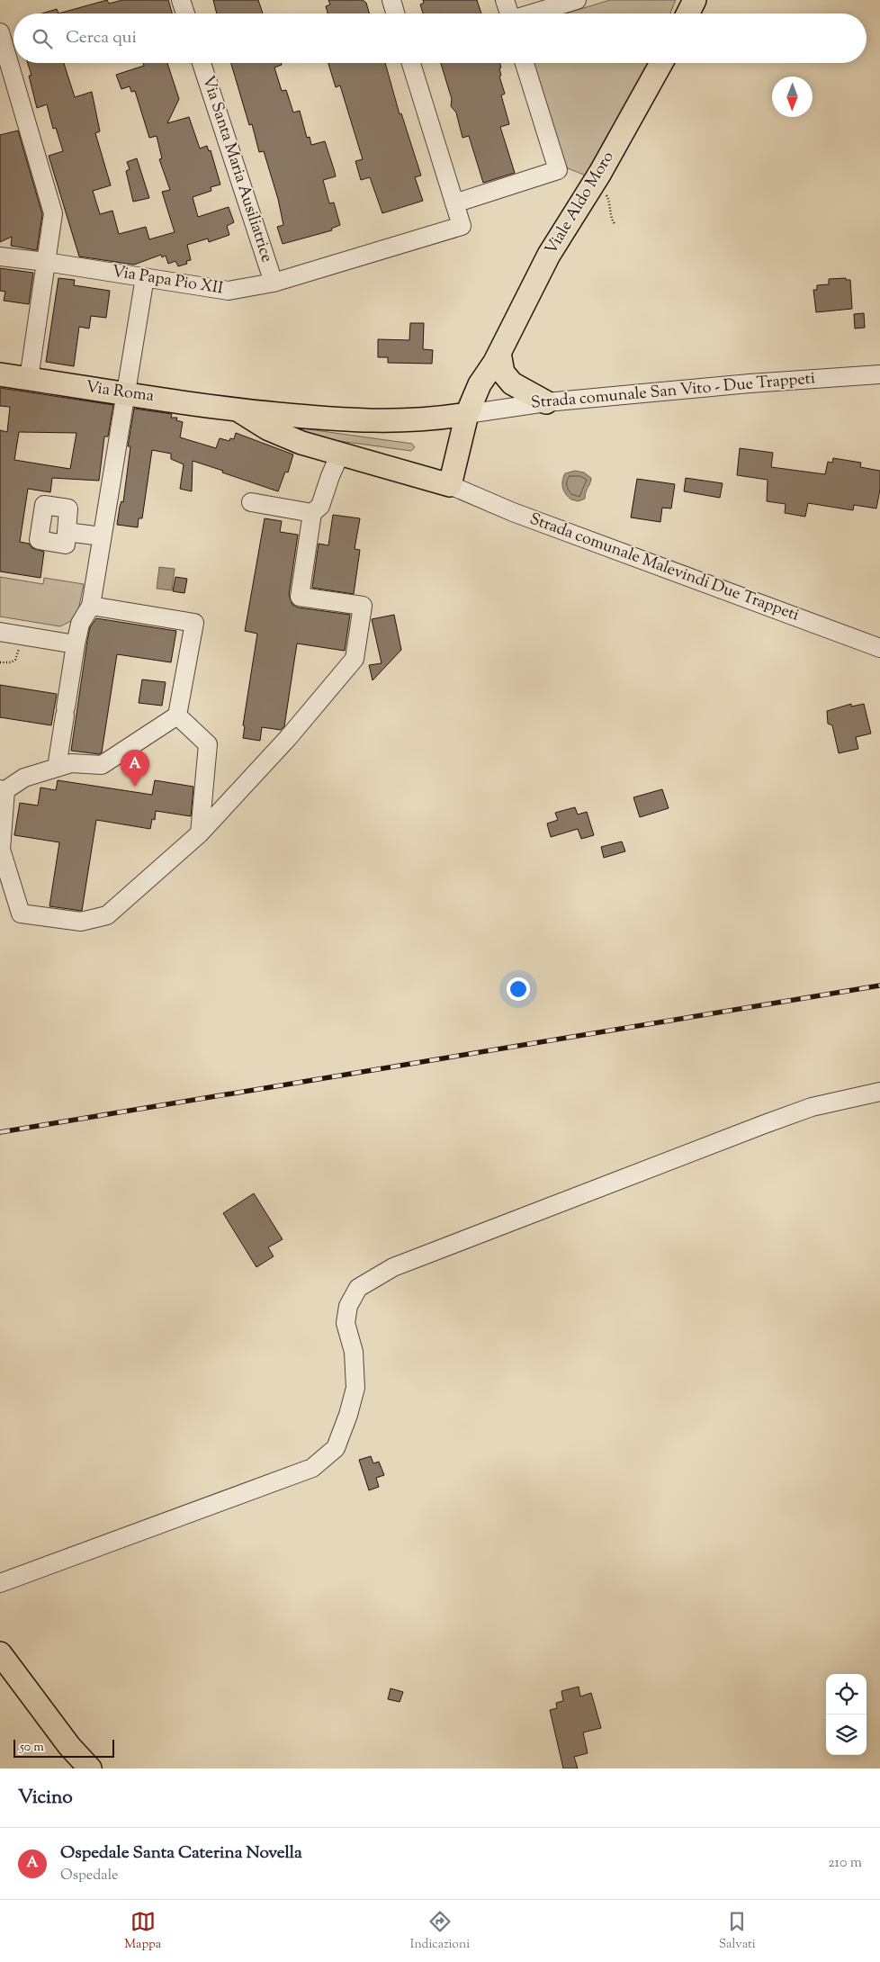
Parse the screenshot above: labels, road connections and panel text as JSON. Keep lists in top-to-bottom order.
{
  "streets": {
    "main road": ["Viale Aldo Moro", "Via Roma"],
    "street": [
      "Via Santa Maria Ausiliatrice",
      "Via Papa Pio XII",
      "Strada comunale San Vito - Due Trappeti",
      "Strada comunale Malevindi Due Trappeti"
    ]
  },
  "crossings": [
    ["Via Santa Maria Ausiliatrice", "Via Papa Pio XII"],
    ["Viale Aldo Moro", "Strada comunale San Vito - Due Trappeti"],
    ["Viale Aldo Moro", "Via Roma"],
    ["Viale Aldo Moro", "Strada comunale Malevindi Due Trappeti"],
    ["Strada comunale San Vito - Due Trappeti", "Via Roma"]
  ],
  "scale_bar": "50 m",
  "north": "bottom",
  "page": {
    "search": "Cerca qui",
    "pins": "A",
    "scale": "50 m",
    "heading": "Vicino",
    "list": [
      {
        "mark": "A",
        "name": "Ospedale Santa Caterina Novella",
        "note": "Ospedale",
        "value": "210 m"
      }
    ],
    "nav": ["Mappa", "Indicazioni", "Salvati"]
  }
}
